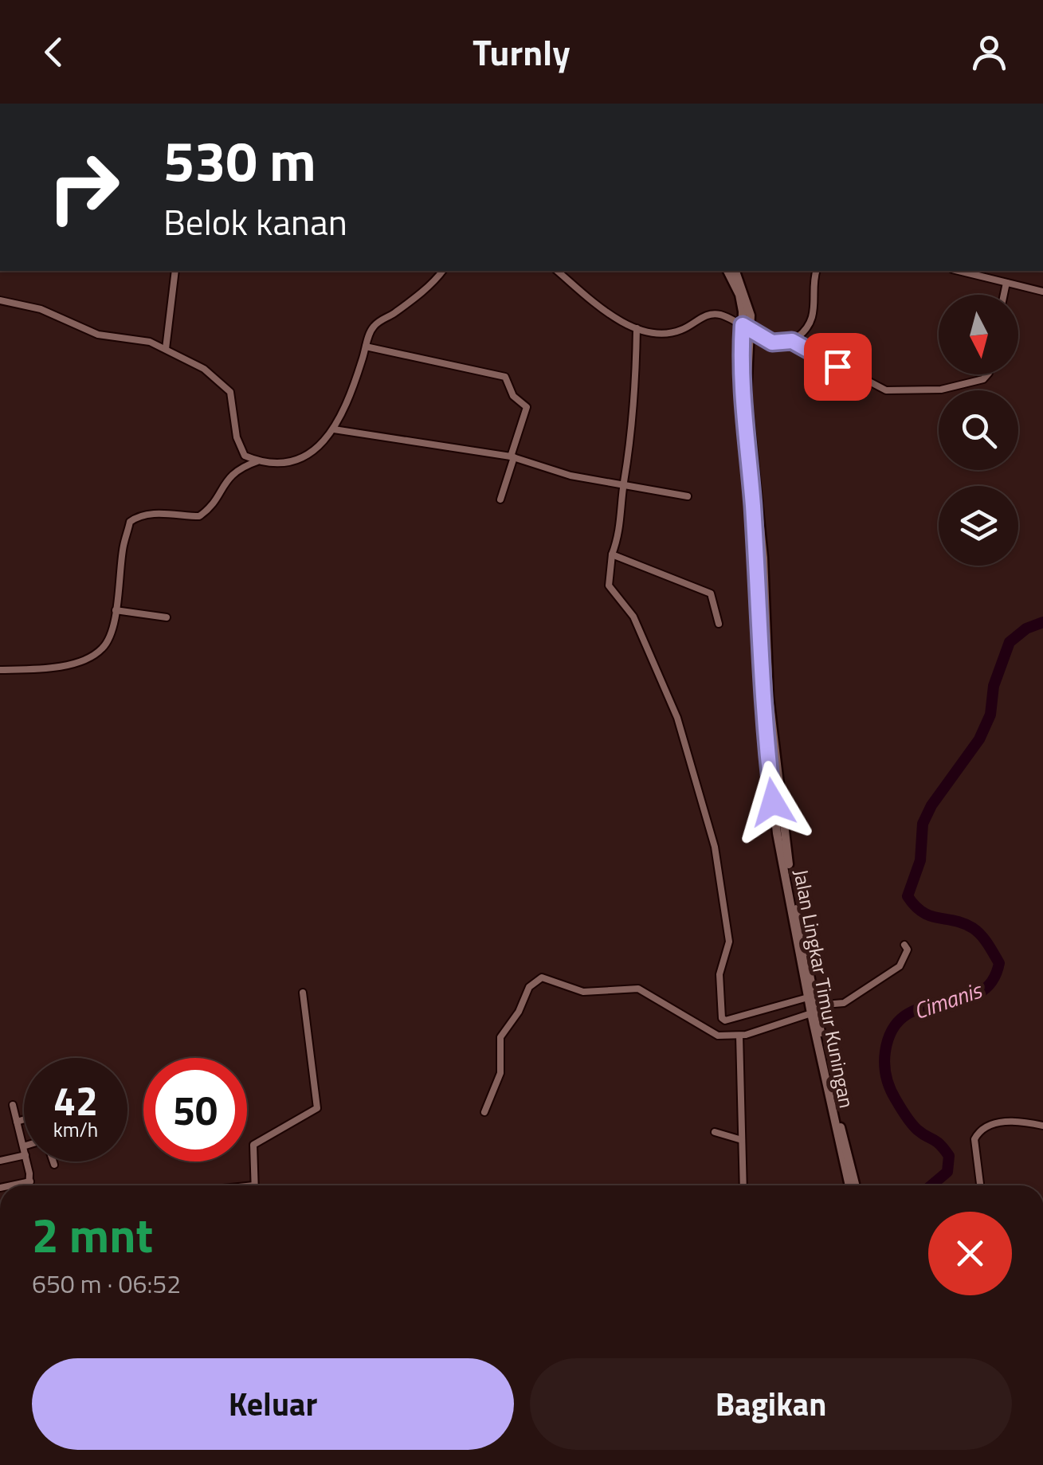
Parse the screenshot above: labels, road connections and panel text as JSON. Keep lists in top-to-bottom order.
{
  "streets": {
    "main road": ["Jalan Lingkar Timur Kuningan"]
  },
  "water": ["Cimanis"],
  "north": "bottom",
  "page": {
    "header": "Turnly",
    "turn": ["530 m", "Belok kanan"],
    "speed": "42 km/h",
    "limit": "50",
    "heading": ["2 mnt", "650 m · 06:52"],
    "buttons": ["Keluar", "Bagikan"]
  }
}
